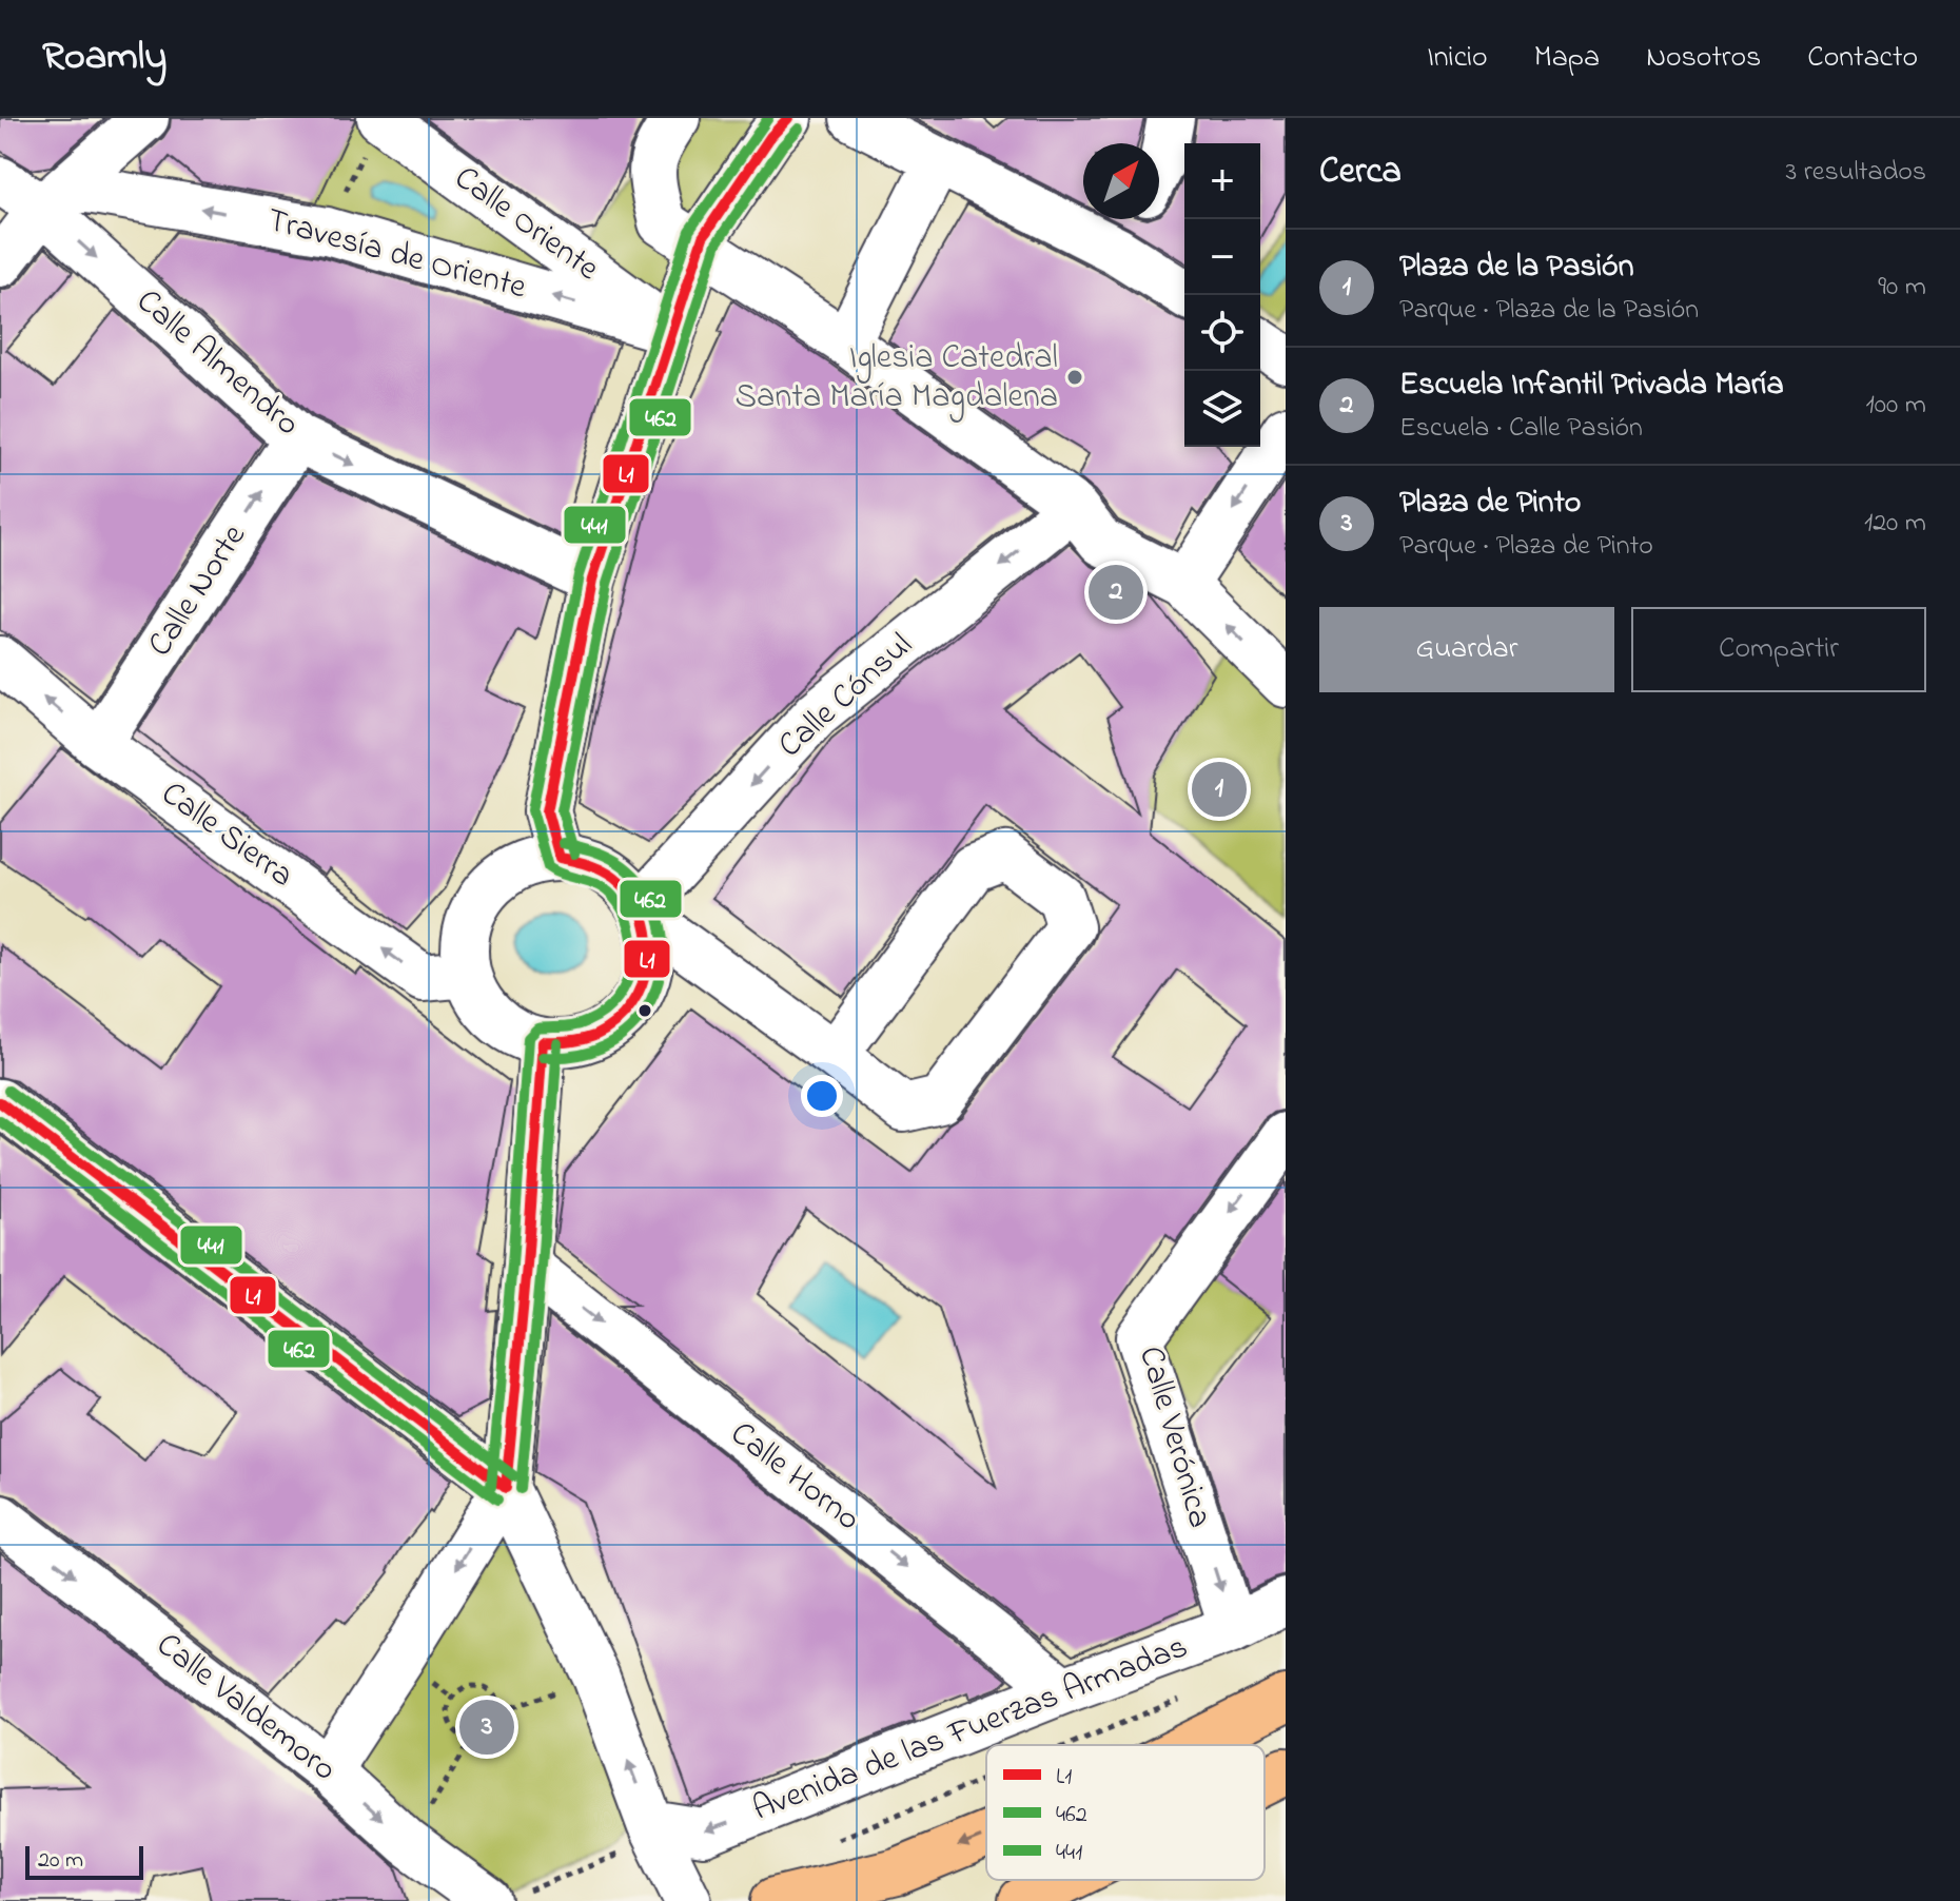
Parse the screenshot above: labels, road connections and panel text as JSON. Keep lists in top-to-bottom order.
{
  "streets": {
    "street": [
      "Calle Oriente",
      "Travesía de Oriente",
      "Calle Almendro",
      "Calle Norte",
      "Calle Cónsul",
      "Calle Sierra",
      "Calle Verónica",
      "Calle Horno",
      "Calle Valdemoro",
      "Avenida de las Fuerzas Armadas"
    ]
  },
  "crossings": [
    ["Calle Oriente", "Travesía de Oriente"],
    ["Travesía de Oriente", "Calle Almendro"],
    ["Calle Almendro", "Calle Norte"],
    ["Calle Norte", "Calle Sierra"],
    ["Calle Cónsul", "Calle Sierra"],
    ["Calle Verónica", "Avenida de las Fuerzas Armadas"],
    ["Calle Horno", "Avenida de las Fuerzas Armadas"]
  ],
  "one_way": [
    "Travesía de Oriente",
    "Calle Almendro",
    "Calle Norte",
    "Calle Cónsul",
    "Calle Verónica",
    "Avenida de las Fuerzas Armadas"
  ],
  "places": ["Iglesia Catedral Santa María Magdalena"],
  "lines": ["transit line L1", "transit line 441", "transit line 462"],
  "legend": ["L1", "462", "441"],
  "scale_bar": "20 m",
  "north": "top right",
  "page": {
    "header": "Roamly",
    "nav": [
      "Inicio",
      "Mapa",
      "Nosotros",
      "Contacto"
    ],
    "heading": ["Cerca", "3 resultados"],
    "map_buttons": ["+", "−"],
    "list": [
      {
        "mark": "1",
        "name": "Plaza de la Pasión",
        "note": "Parque · Plaza de la Pasión",
        "value": "90 m"
      },
      {
        "mark": "2",
        "name": "Escuela Infantil Privada María",
        "note": "Escuela · Calle Pasión",
        "value": "100 m"
      },
      {
        "mark": "3",
        "name": "Plaza de Pinto",
        "note": "Parque · Plaza de Pinto",
        "value": "120 m"
      }
    ],
    "pins": ["2", "1", "3"],
    "buttons": ["Guardar", "Compartir"],
    "scale": "20 m"
  }
}
